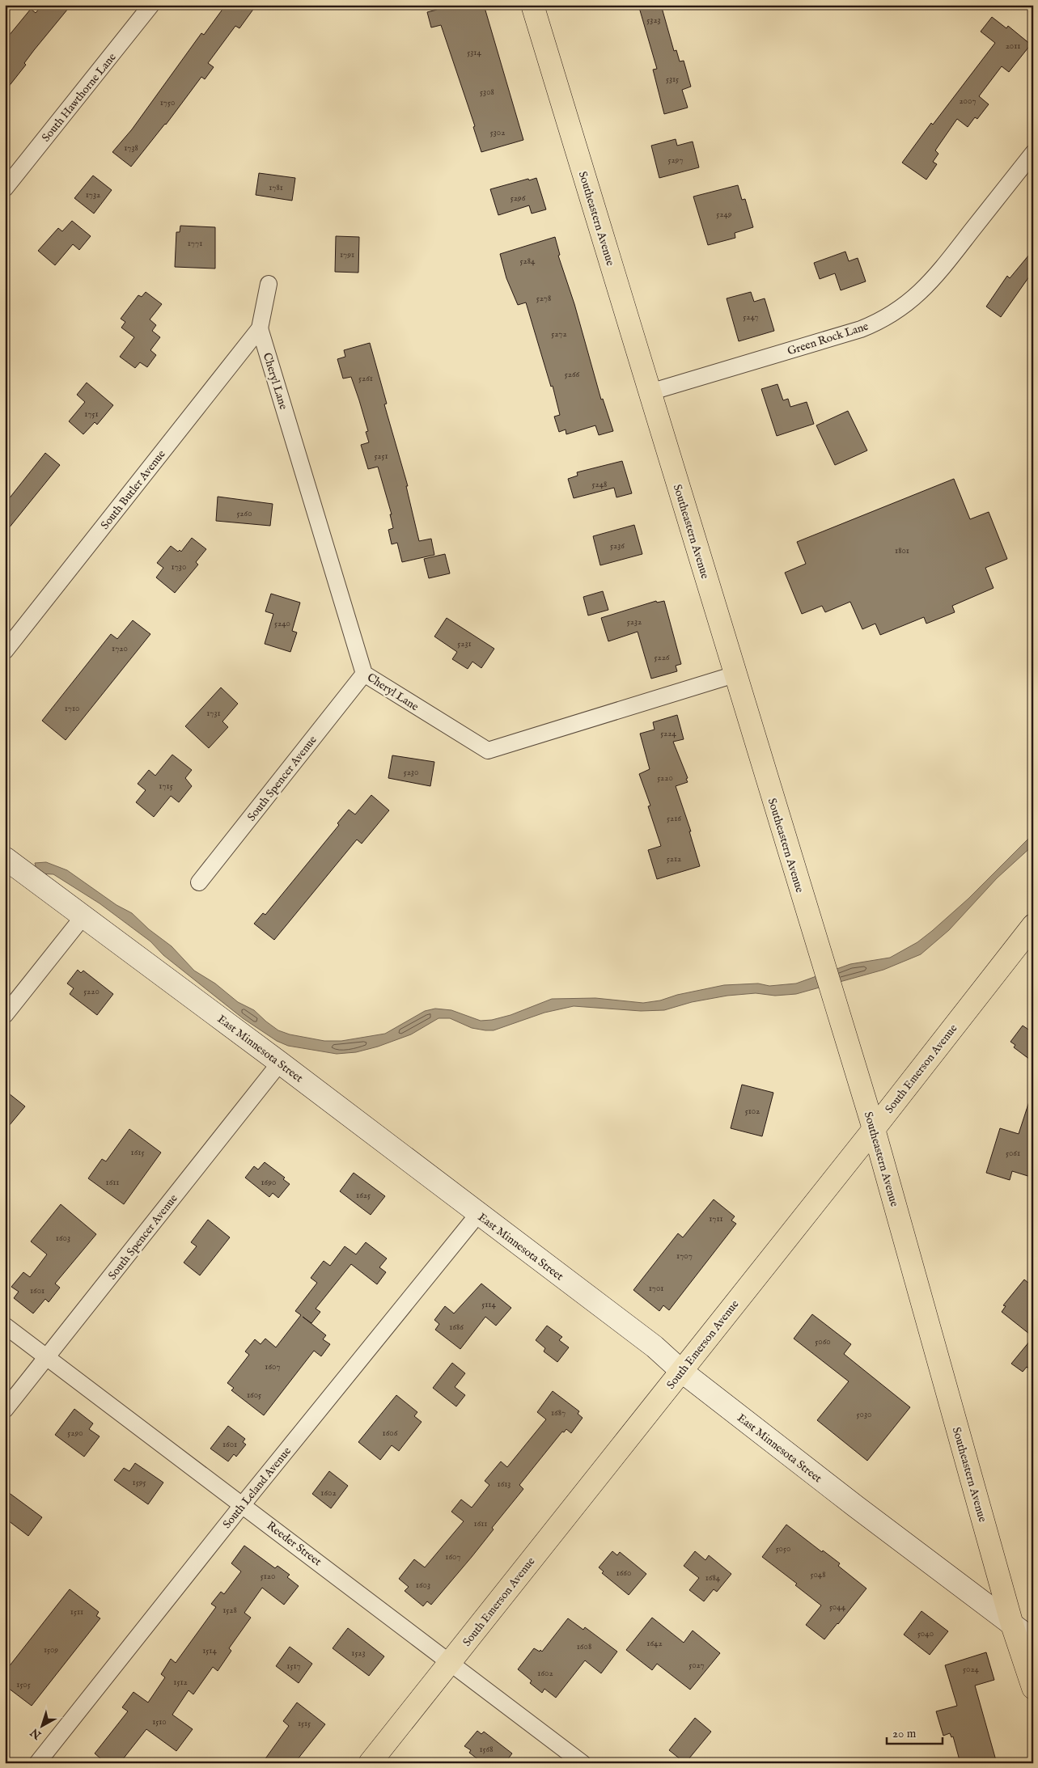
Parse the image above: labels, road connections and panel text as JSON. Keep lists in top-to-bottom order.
{
  "streets": {
    "main road": ["Southeastern Avenue", "South Emerson Avenue"],
    "street": [
      "South Hawthorne Lane",
      "Green Rock Lane",
      "Cheryl Lane",
      "South Butler Avenue",
      "South Spencer Avenue",
      "East Minnesota Street",
      "South Leland Avenue",
      "Reeder Street"
    ]
  },
  "crossings": [
    ["Southeastern Avenue", "Green Rock Lane"],
    ["Southeastern Avenue", "Cheryl Lane"],
    ["Southeastern Avenue", "East Minnesota Street"],
    ["Southeastern Avenue", "South Emerson Avenue"],
    ["Cheryl Lane", "South Butler Avenue"],
    ["Cheryl Lane", "South Spencer Avenue"],
    ["South Spencer Avenue", "East Minnesota Street"],
    ["South Spencer Avenue", "Reeder Street"],
    ["East Minnesota Street", "South Emerson Avenue"],
    ["East Minnesota Street", "South Leland Avenue"],
    ["South Emerson Avenue", "Reeder Street"],
    ["South Leland Avenue", "Reeder Street"]
  ],
  "house_numbers": [
    "5323",
    "2011",
    "5314",
    "5315",
    "5308",
    "2007",
    "1750",
    "5302",
    "1738",
    "5297",
    "1781",
    "1732",
    "5296",
    "5249",
    "1771",
    "1791",
    "5284",
    "5278",
    "5247",
    "5272",
    "5266",
    "5261",
    "1751",
    "5251",
    "5248",
    "5260",
    "5236",
    "1801",
    "1730",
    "5232",
    "5240",
    "5231",
    "1720",
    "5226",
    "1710",
    "1731",
    "5224",
    "5230",
    "5220",
    "1715",
    "5216",
    "5212",
    "5220",
    "5102",
    "1615",
    "5061",
    "1611",
    "1690",
    "1625",
    "1711",
    "1603",
    "1707",
    "1701",
    "1601",
    "5114",
    "1686",
    "5060",
    "1607",
    "1605",
    "1687",
    "5030",
    "5290",
    "1606",
    "1601",
    "1595",
    "1613",
    "1602",
    "1611",
    "5050",
    "1607",
    "1660",
    "5048",
    "5120",
    "1684",
    "1603",
    "5044",
    "1528",
    "1511",
    "5040",
    "1642",
    "1608",
    "1509",
    "1514",
    "1523",
    "5027",
    "1517",
    "5024",
    "1602",
    "1512",
    "1505",
    "1510",
    "1515",
    "1568"
  ],
  "scale_bar": "20 m",
  "north": "bottom left"
}
